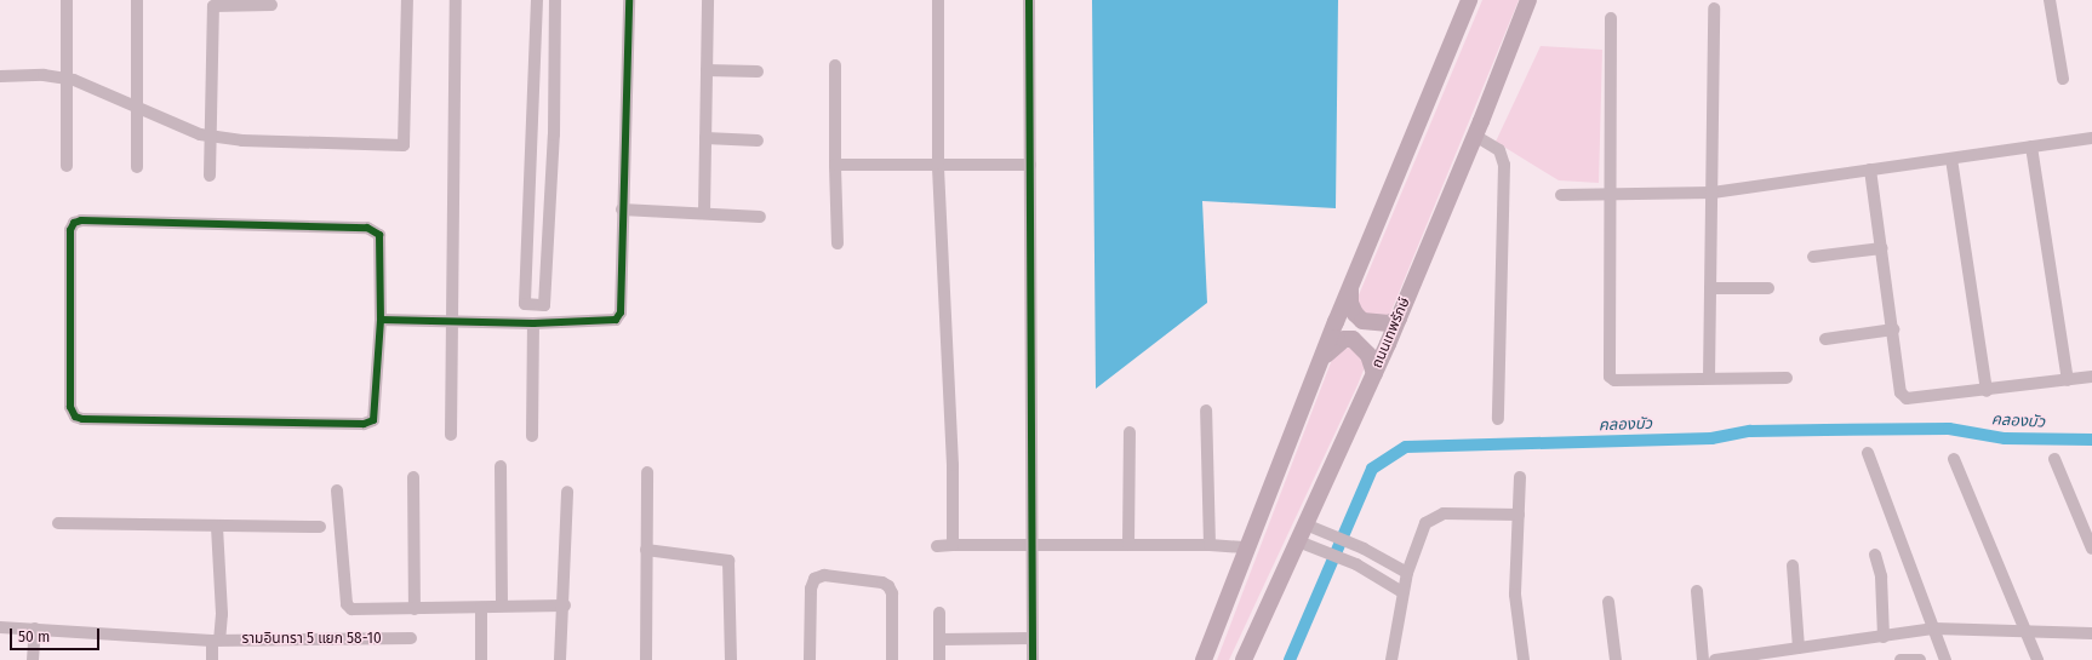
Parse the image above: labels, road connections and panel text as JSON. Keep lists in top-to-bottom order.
{
  "streets": {
    "main road": ["ถนนเทพรักษ์"],
    "street": ["รามอินทรา 5 แยก 58-10"]
  },
  "water": ["คลองบัว"],
  "scale_bar": "50 m"
}
